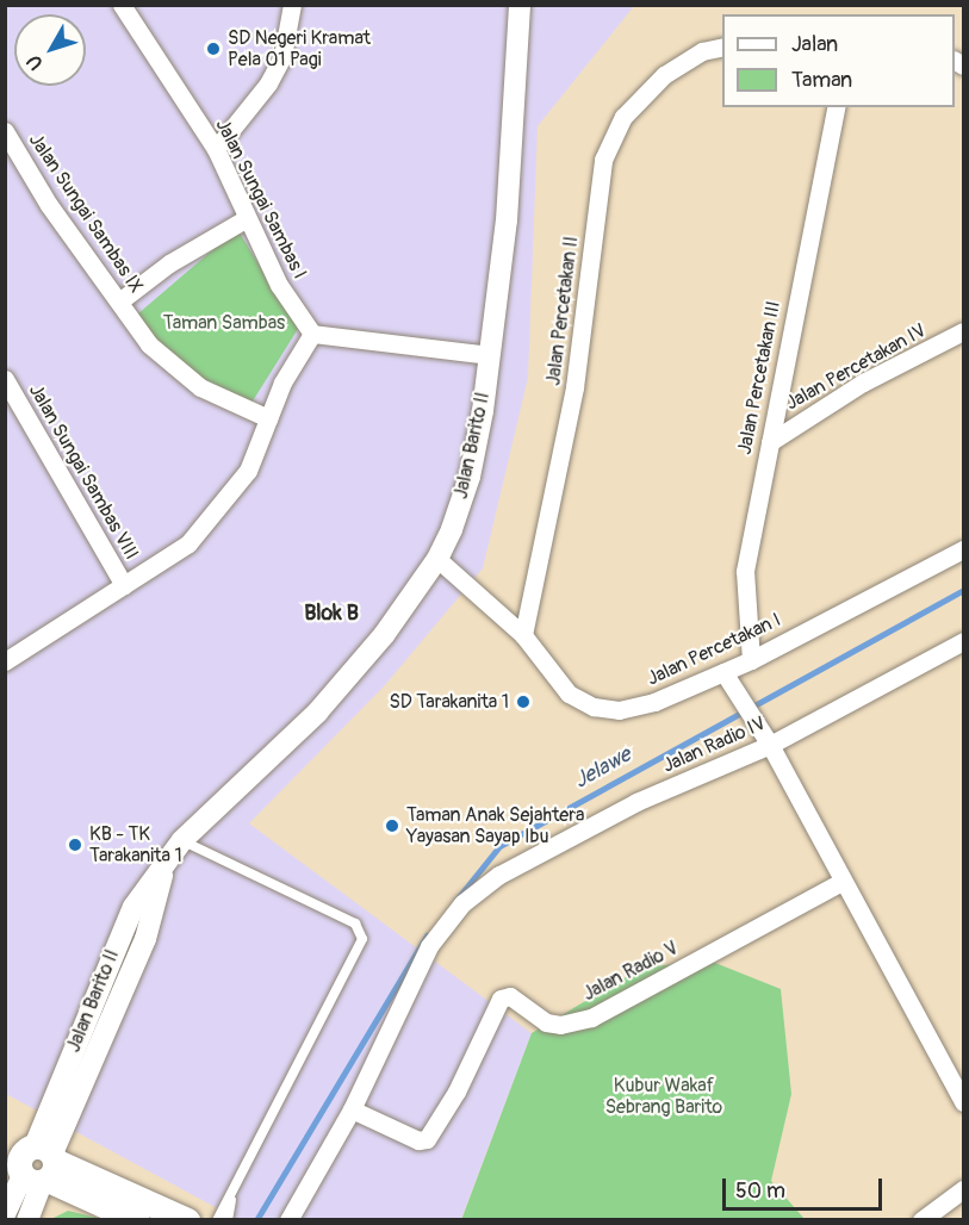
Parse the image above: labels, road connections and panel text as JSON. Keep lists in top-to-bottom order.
{
  "streets": {
    "street": [
      "Jalan Sungai Sambas I",
      "Jalan Sungai Sambas IX",
      "Jalan Percetakan II",
      "Jalan Percetakan IV",
      "Jalan Percetakan III",
      "Jalan Barito II",
      "Jalan Sungai Sambas VIII",
      "Jalan Percetakan I",
      "Jalan Radio IV",
      "Jalan Radio V"
    ]
  },
  "crossings": [
    ["Jalan Percetakan II", "Jalan Percetakan I"],
    ["Jalan Percetakan IV", "Jalan Percetakan III"],
    ["Jalan Percetakan III", "Jalan Percetakan I"],
    ["Jalan Barito II", "Jalan Percetakan I"],
    ["Jalan Radio IV", "Jalan Radio V"]
  ],
  "districts": ["Blok B"],
  "water": ["Jelawe"],
  "parks": ["Taman Sambas", "Kubur Wakaf Sebrang Barito"],
  "places": [
    "SD Negeri Kramat Pela 01 Pagi",
    "SD Tarakanita 1",
    "Taman Anak Sejahtera Yayasan Sayap Ibu",
    "KB - TK Tarakanita 1"
  ],
  "legend": ["Jalan", "Taman"],
  "scale_bar": "50 m",
  "north": "bottom left"
}
